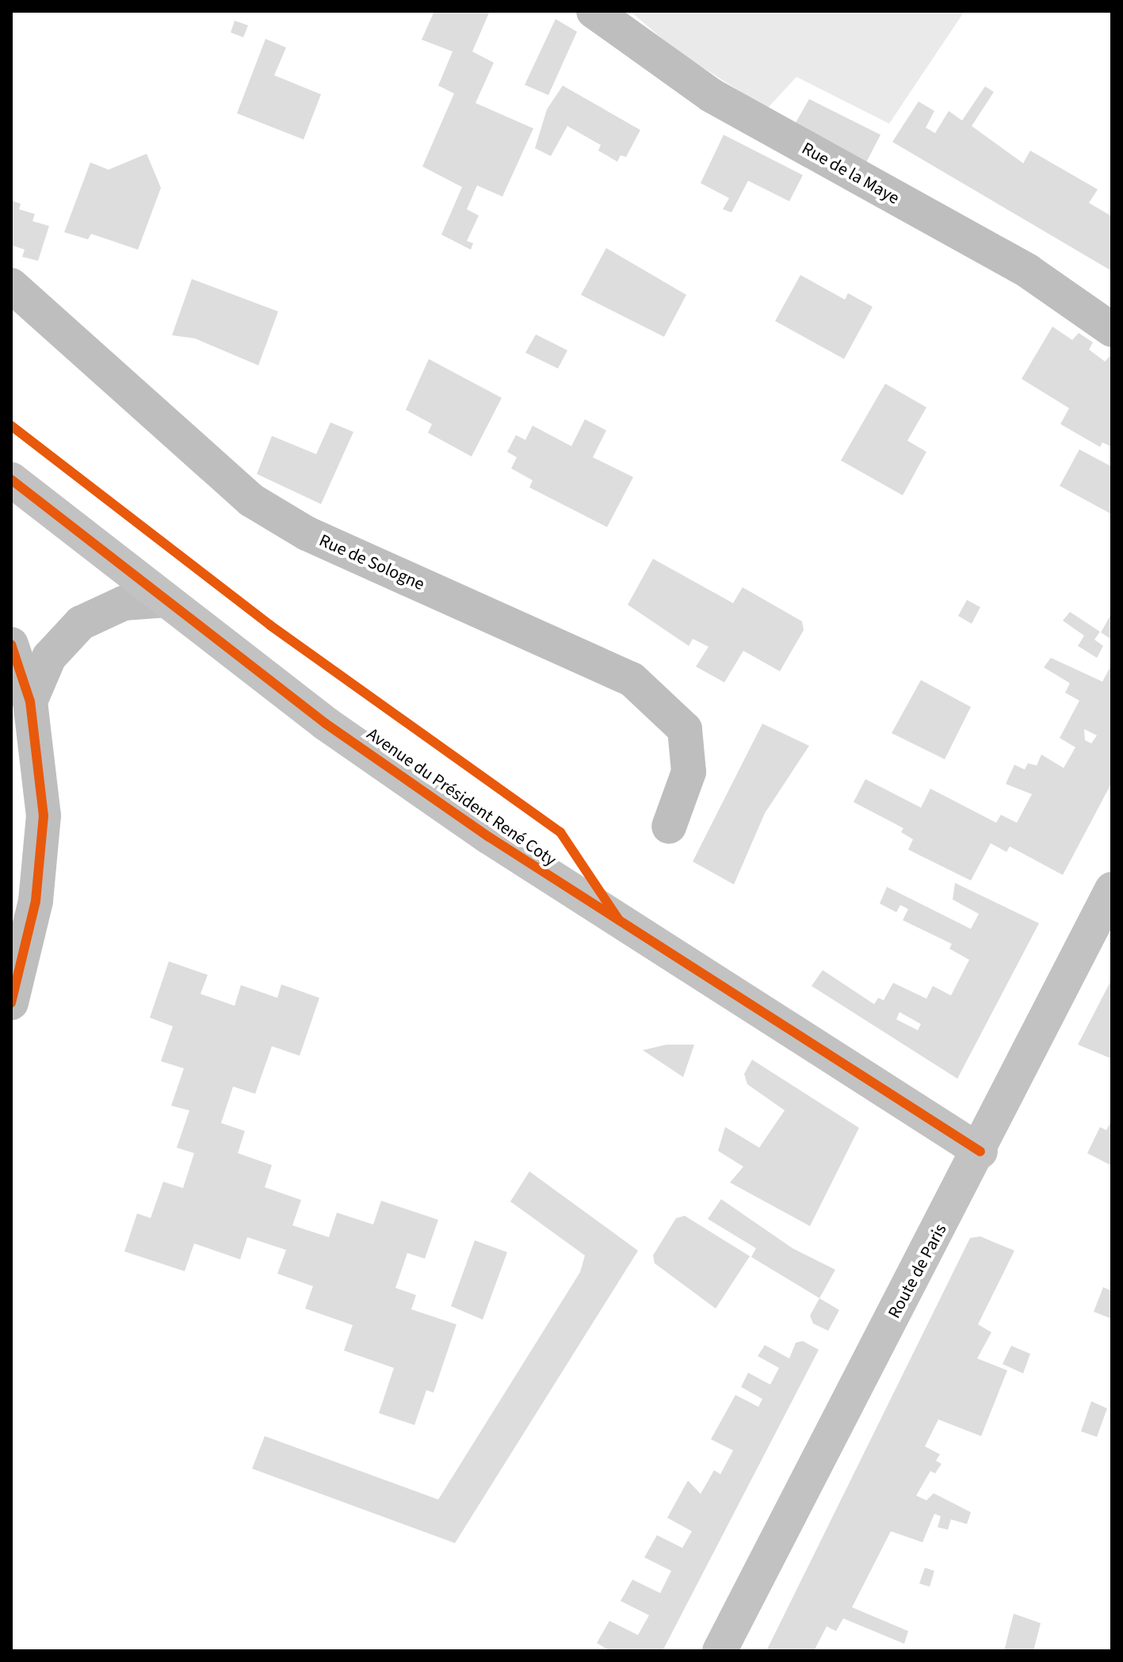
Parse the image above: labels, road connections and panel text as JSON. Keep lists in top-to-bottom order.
{
  "streets": {
    "street": [
      "Rue de la Maye",
      "Rue de Sologne",
      "Avenue du Président René Coty",
      "Route de Paris"
    ]
  },
  "crossings": [
    ["Avenue du Président René Coty", "Route de Paris"]
  ]
}
